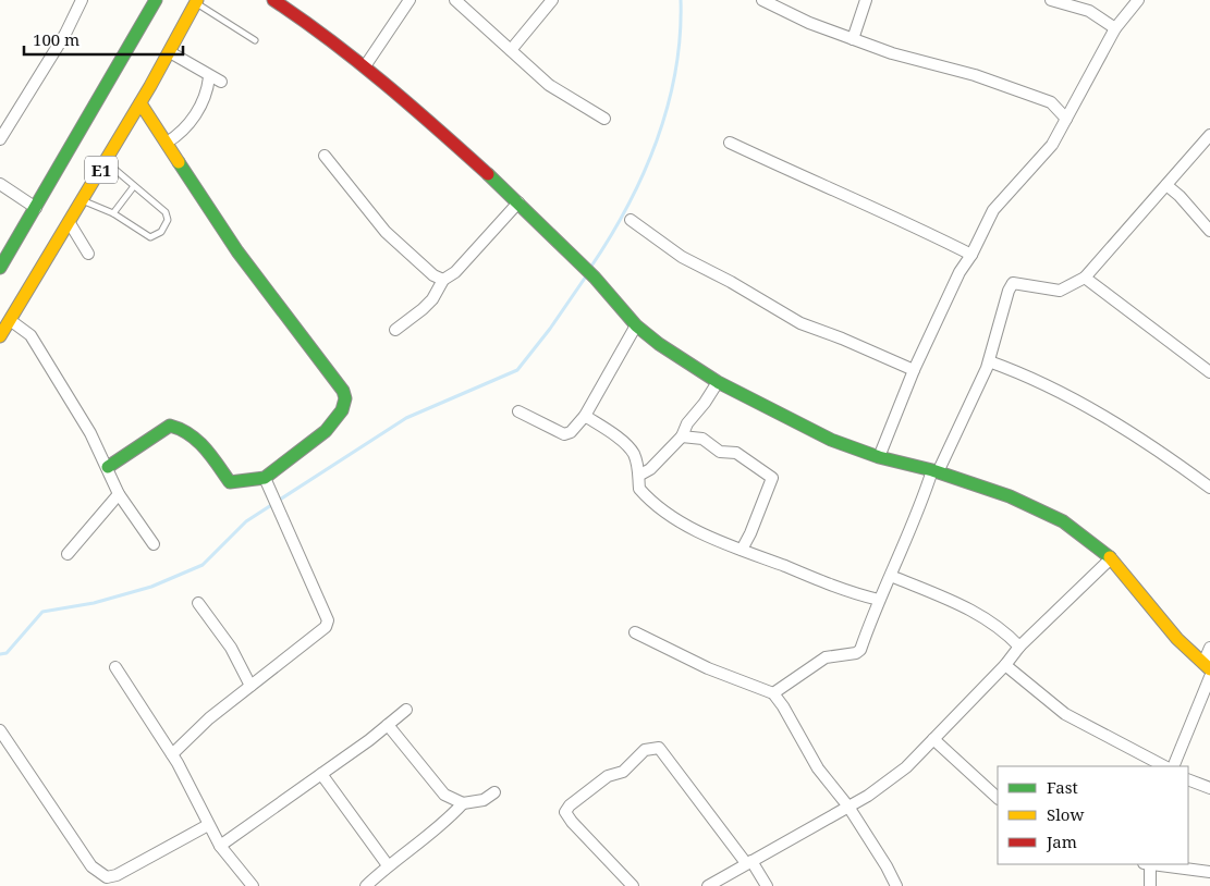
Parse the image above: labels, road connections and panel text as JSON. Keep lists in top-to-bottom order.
{
  "streets": {
    "main road": ["E1"]
  },
  "legend": ["Fast", "Slow", "Jam"],
  "scale_bar": "100 m"
}
